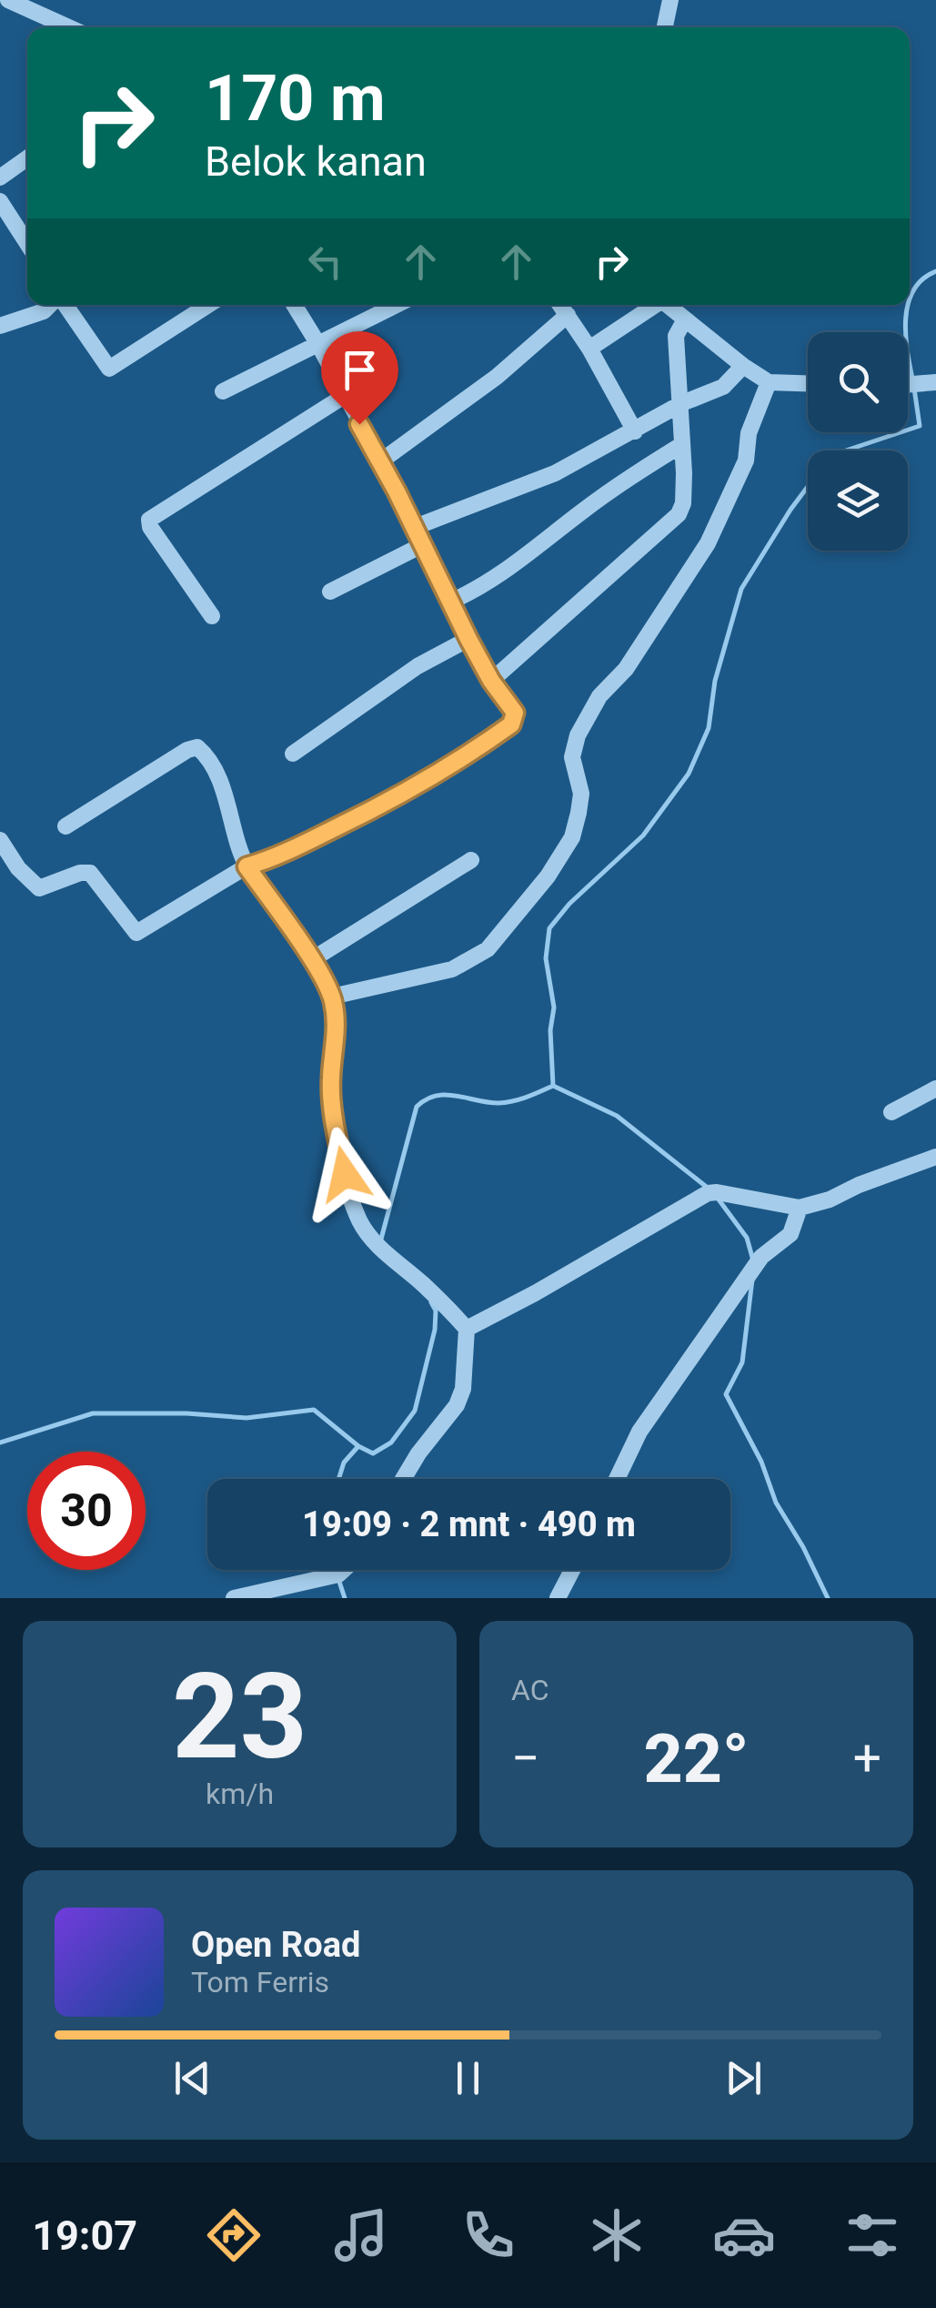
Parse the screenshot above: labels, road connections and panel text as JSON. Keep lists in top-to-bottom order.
{
  "page": {
    "turn": ["170 m", "Belok kanan"],
    "limit": "30",
    "trip": "19:09 · 2 mnt · 490 m",
    "tile": [
      ["23", "km/h"],
      "AC"
    ],
    "heat": ["−", "22°", "+"],
    "song": ["Open Road", "Tom Ferris"],
    "tabs": "19:07"
  }
}
